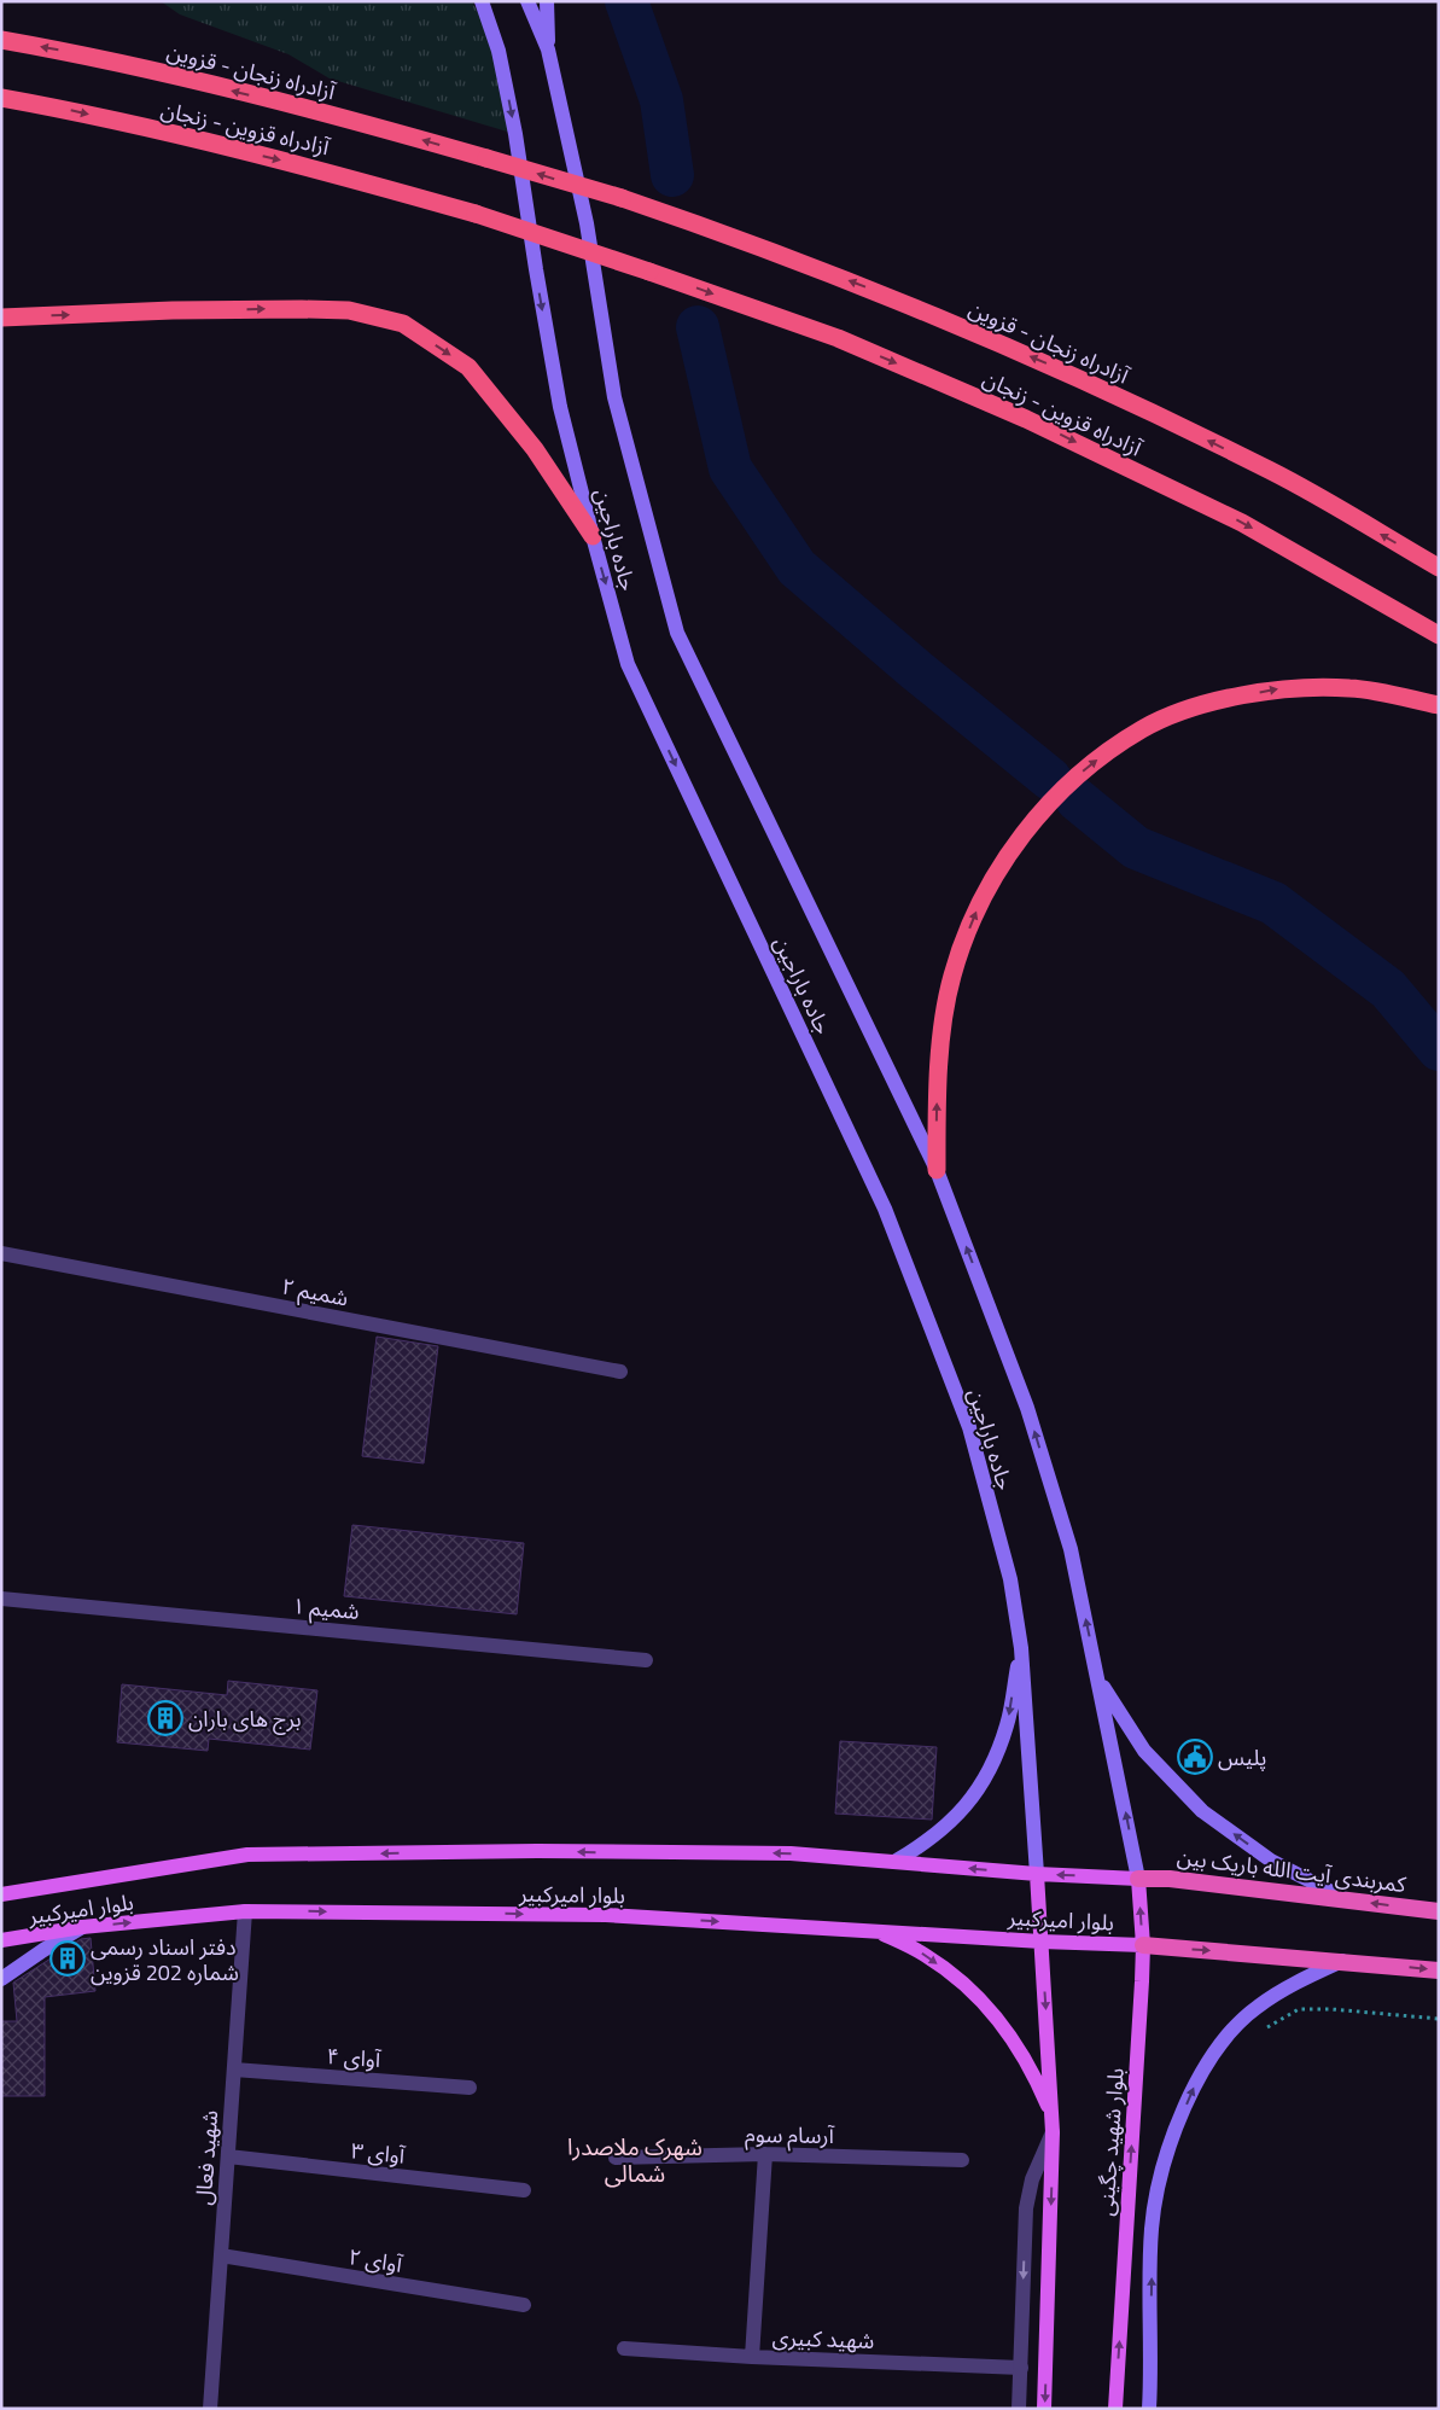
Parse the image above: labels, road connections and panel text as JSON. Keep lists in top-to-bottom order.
{
  "streets": {
    "highway": ["آزادراه زنجان - قزوین", "آزادراه قزوین - زنجان", "کمربندی آیت الله باریک بین"],
    "main road": ["جاده باراجین", "بلوار امیرکبیر", "بلوار شهید چگینی"],
    "street": [
      "شمیم ۲",
      "شمیم ۱",
      "آوای ۴",
      "آرسام سوم",
      "آوای ۳",
      "شهید فعال",
      "آوای ۲",
      "شهید کبیری"
    ]
  },
  "crossings": [
    ["جاده باراجین", "کمربندی آیت الله باریک بین"],
    ["جاده باراجین", "بلوار امیرکبیر"],
    ["جاده باراجین", "بلوار شهید چگینی"],
    ["کمربندی آیت الله باریک بین", "بلوار امیرکبیر"],
    ["کمربندی آیت الله باریک بین", "بلوار شهید چگینی"],
    ["بلوار امیرکبیر", "بلوار شهید چگینی"],
    ["بلوار امیرکبیر", "شهید فعال"],
    ["آوای ۴", "شهید فعال"],
    ["آوای ۳", "شهید فعال"],
    ["شهید فعال", "آوای ۲"]
  ],
  "one_way": ["آزادراه زنجان - قزوین", "آزادراه قزوین - زنجان"],
  "districts": ["شهرک ملاصدرا شمالی"],
  "places": {
    "building": ["برج های باران", "دفتر اسناد رسمی شماره 202 قزوین"],
    "public building": ["پلیس"]
  }
}
